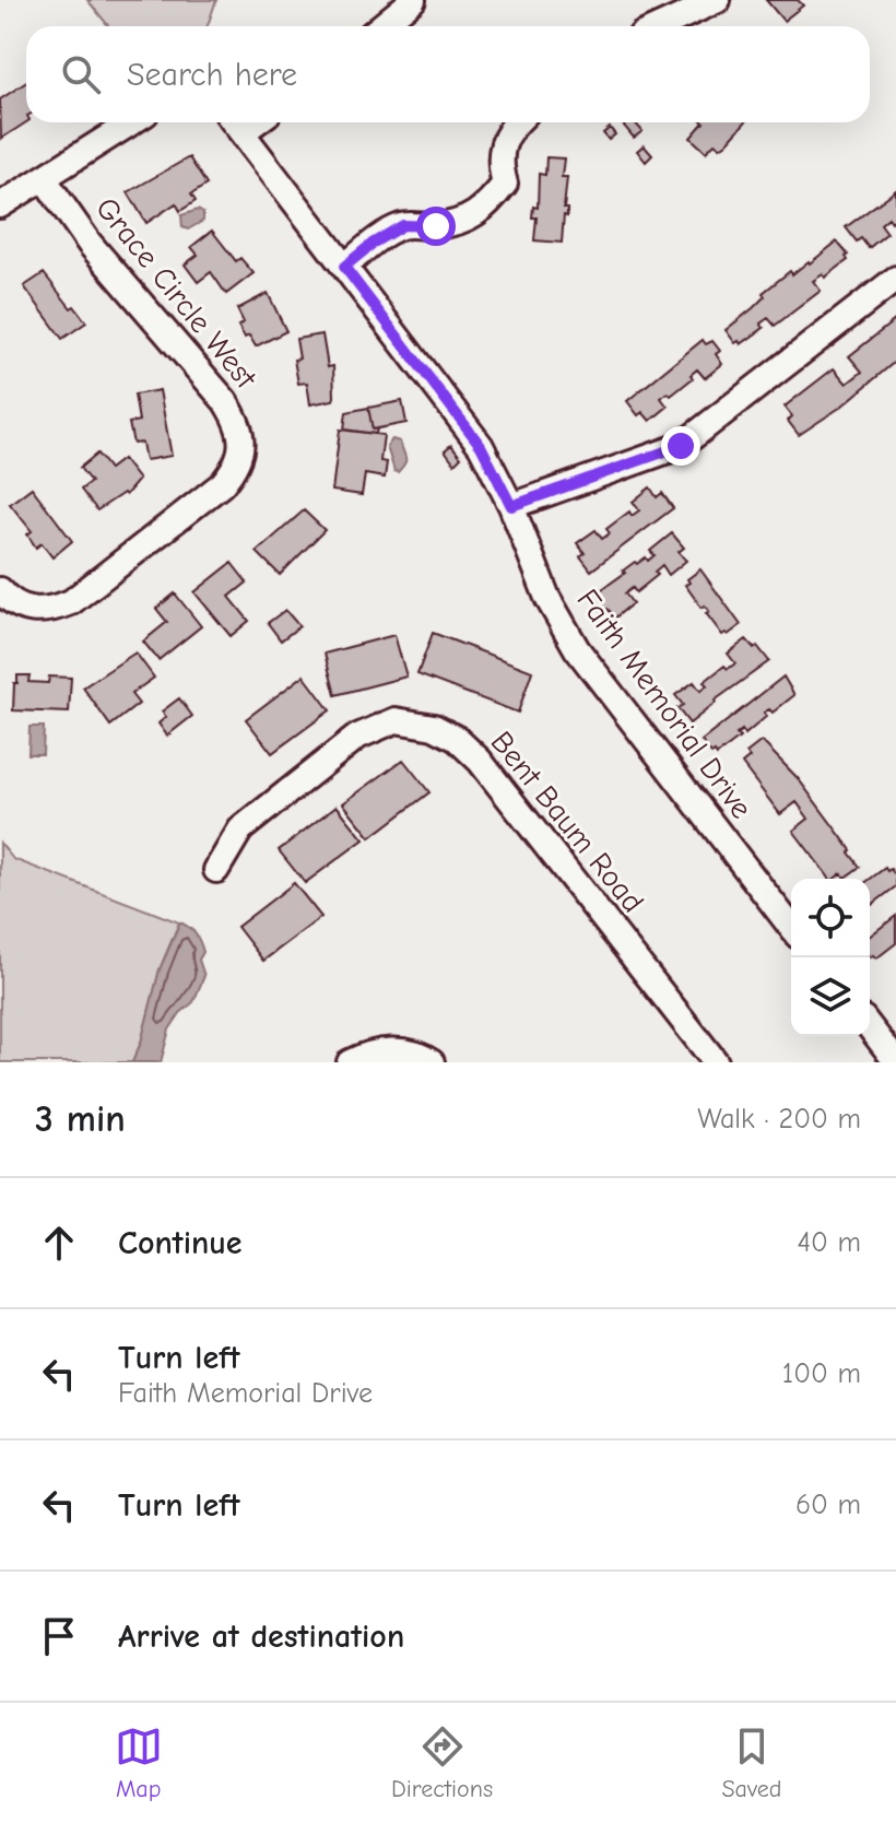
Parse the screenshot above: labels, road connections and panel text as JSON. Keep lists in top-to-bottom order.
{
  "streets": {
    "street": ["Grace Circle West", "Faith Memorial Drive", "Bent Baum Road"]
  },
  "page": {
    "search": "Search here",
    "heading": ["3 min", "Walk · 200 m"],
    "list": [
      ["Continue", "40 m"],
      ["Turn left", "Faith Memorial Drive", "100 m"],
      ["Turn left", "60 m"],
      "Arrive at destination"
    ],
    "nav": ["Map", "Directions", "Saved"]
  }
}
